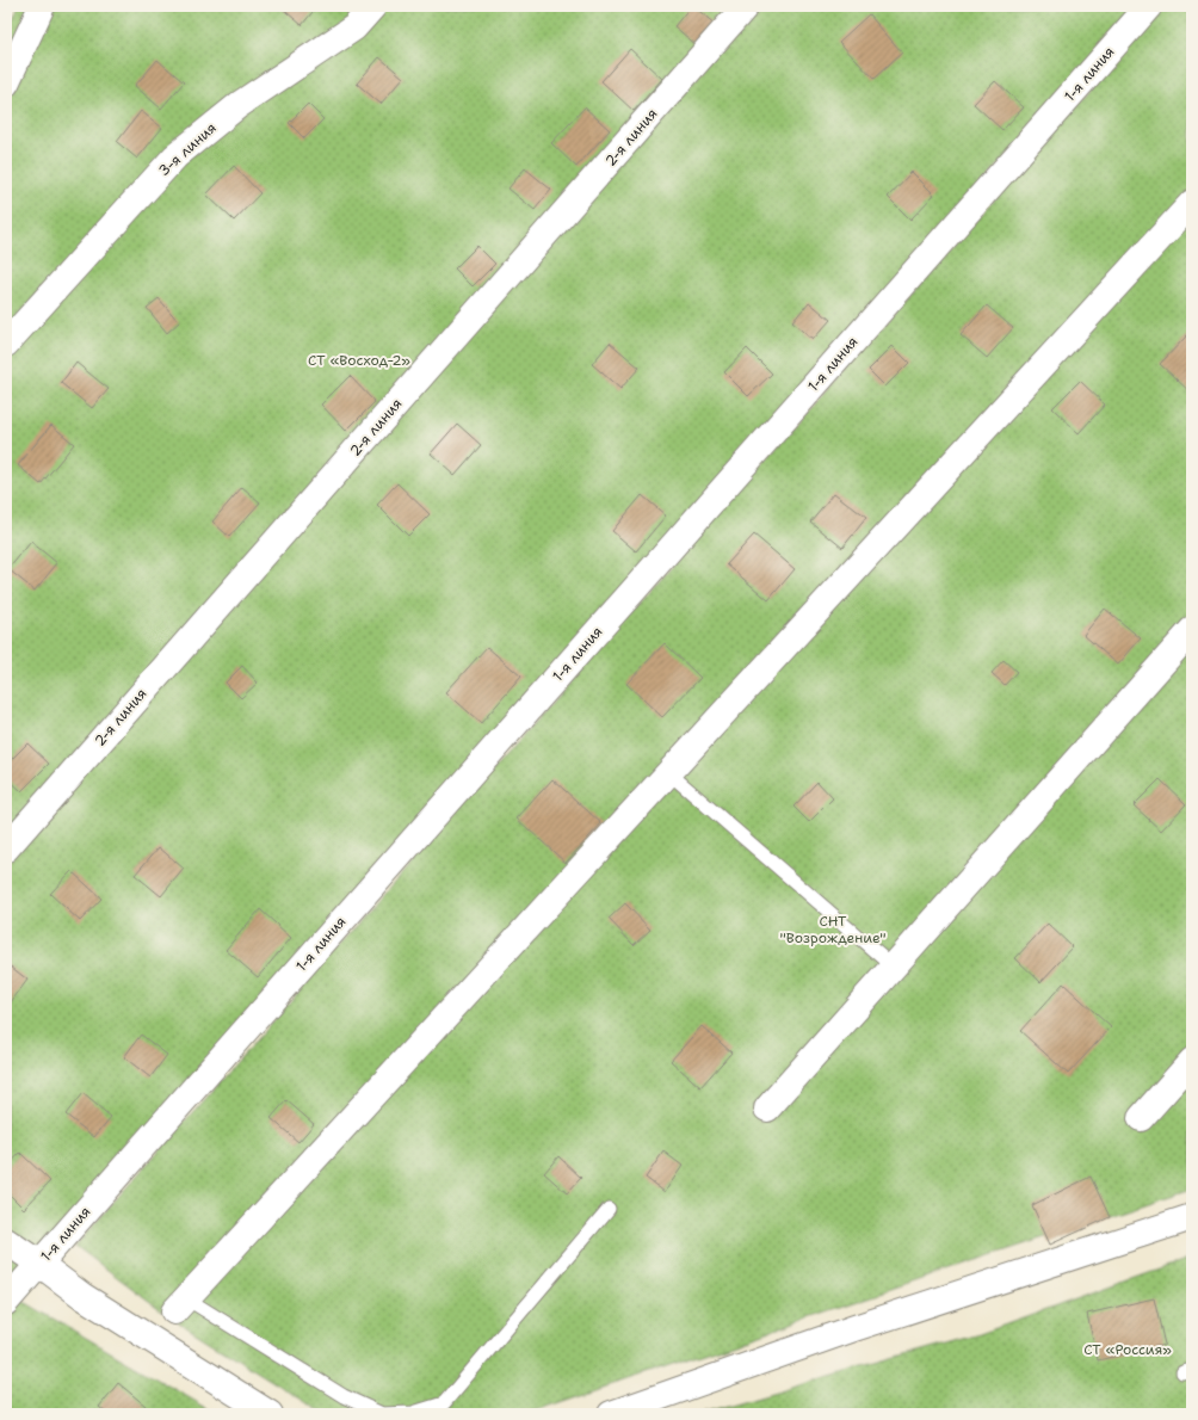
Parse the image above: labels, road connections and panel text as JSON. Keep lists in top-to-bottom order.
{
  "streets": {
    "street": ["1-я линия", "2-я линия", "3-я линия"]
  },
  "parks": ["СТ «Восход-2»", "СНТ \"Возрождение\"", "СТ «Россия»"]
}
